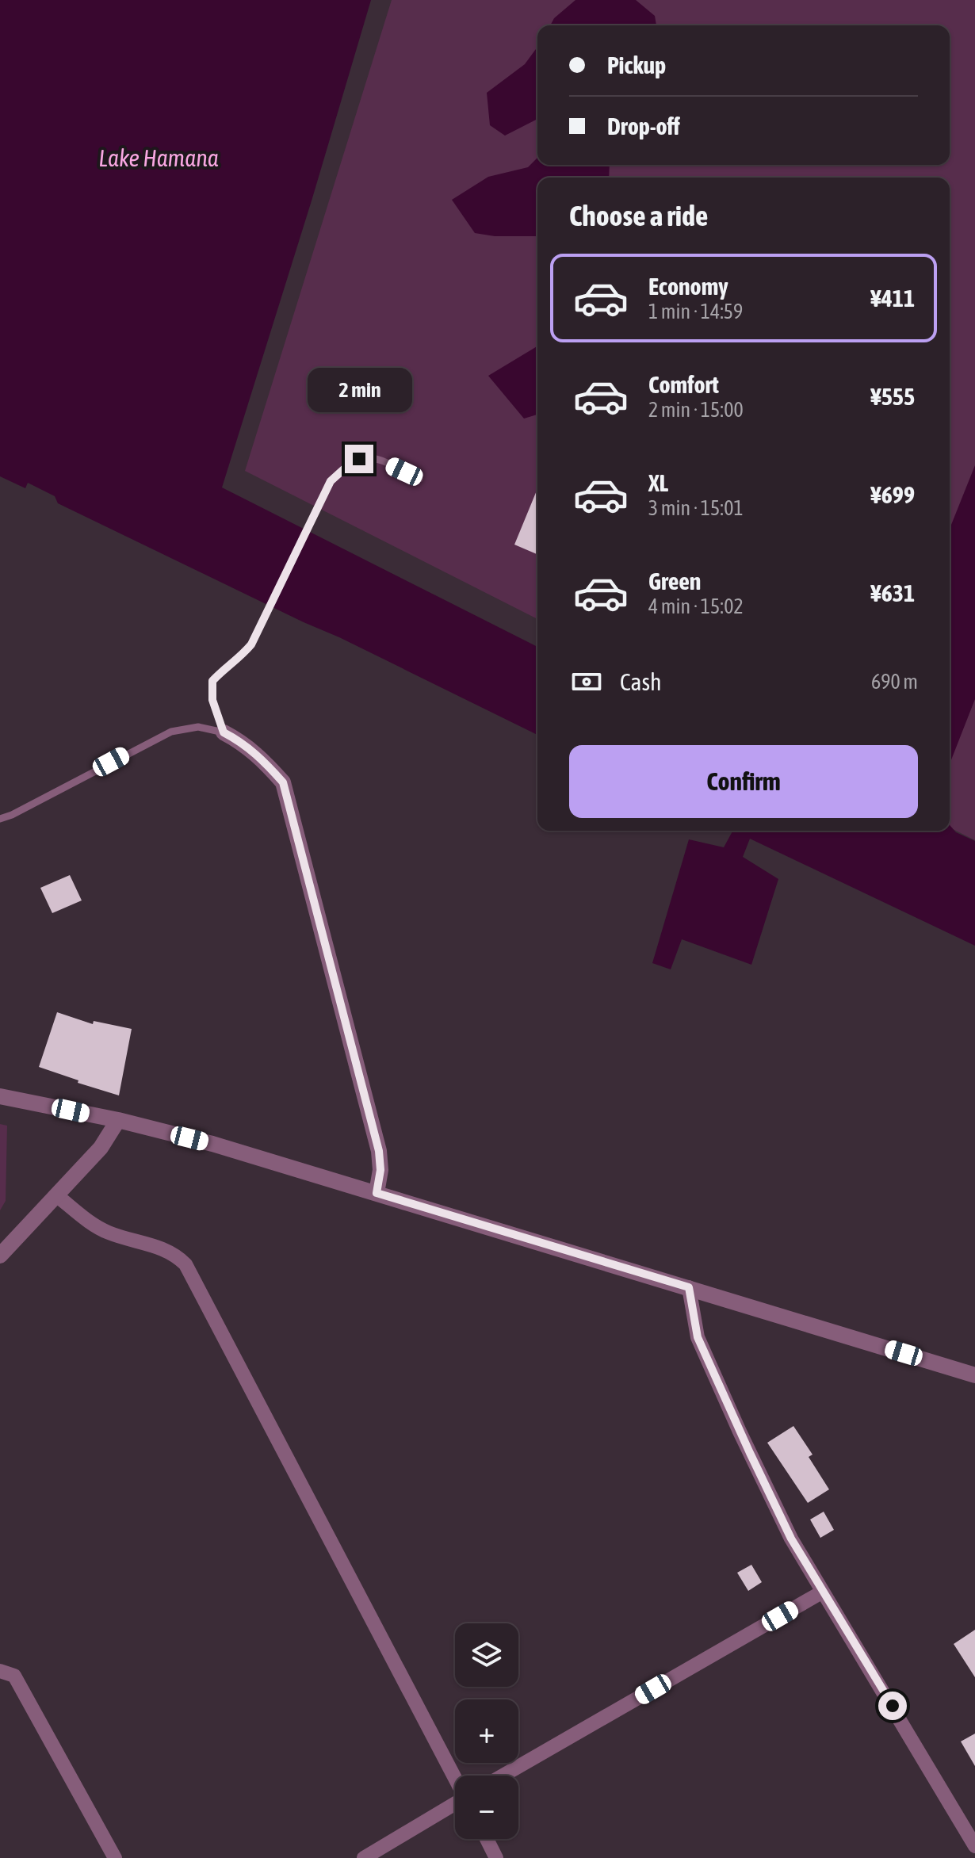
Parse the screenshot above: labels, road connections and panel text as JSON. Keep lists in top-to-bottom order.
{
  "water": ["Lake Hamana"],
  "page": {
    "banner": ["Pickup", "Drop-off"],
    "heading": "Choose a ride",
    "list": [
      {
        "name": "Economy",
        "note": "1 min · 14:59",
        "value": "¥411"
      },
      {
        "name": "Comfort",
        "note": "2 min · 15:00",
        "value": "¥555"
      },
      {
        "name": "XL",
        "note": "3 min · 15:01",
        "value": "¥699"
      },
      {
        "name": "Green",
        "note": "4 min · 15:02",
        "value": "¥631"
      }
    ],
    "bubble": "2 min",
    "pay": ["Cash", "690 m"],
    "buttons": "Confirm",
    "map_buttons": ["+", "−"]
  }
}
